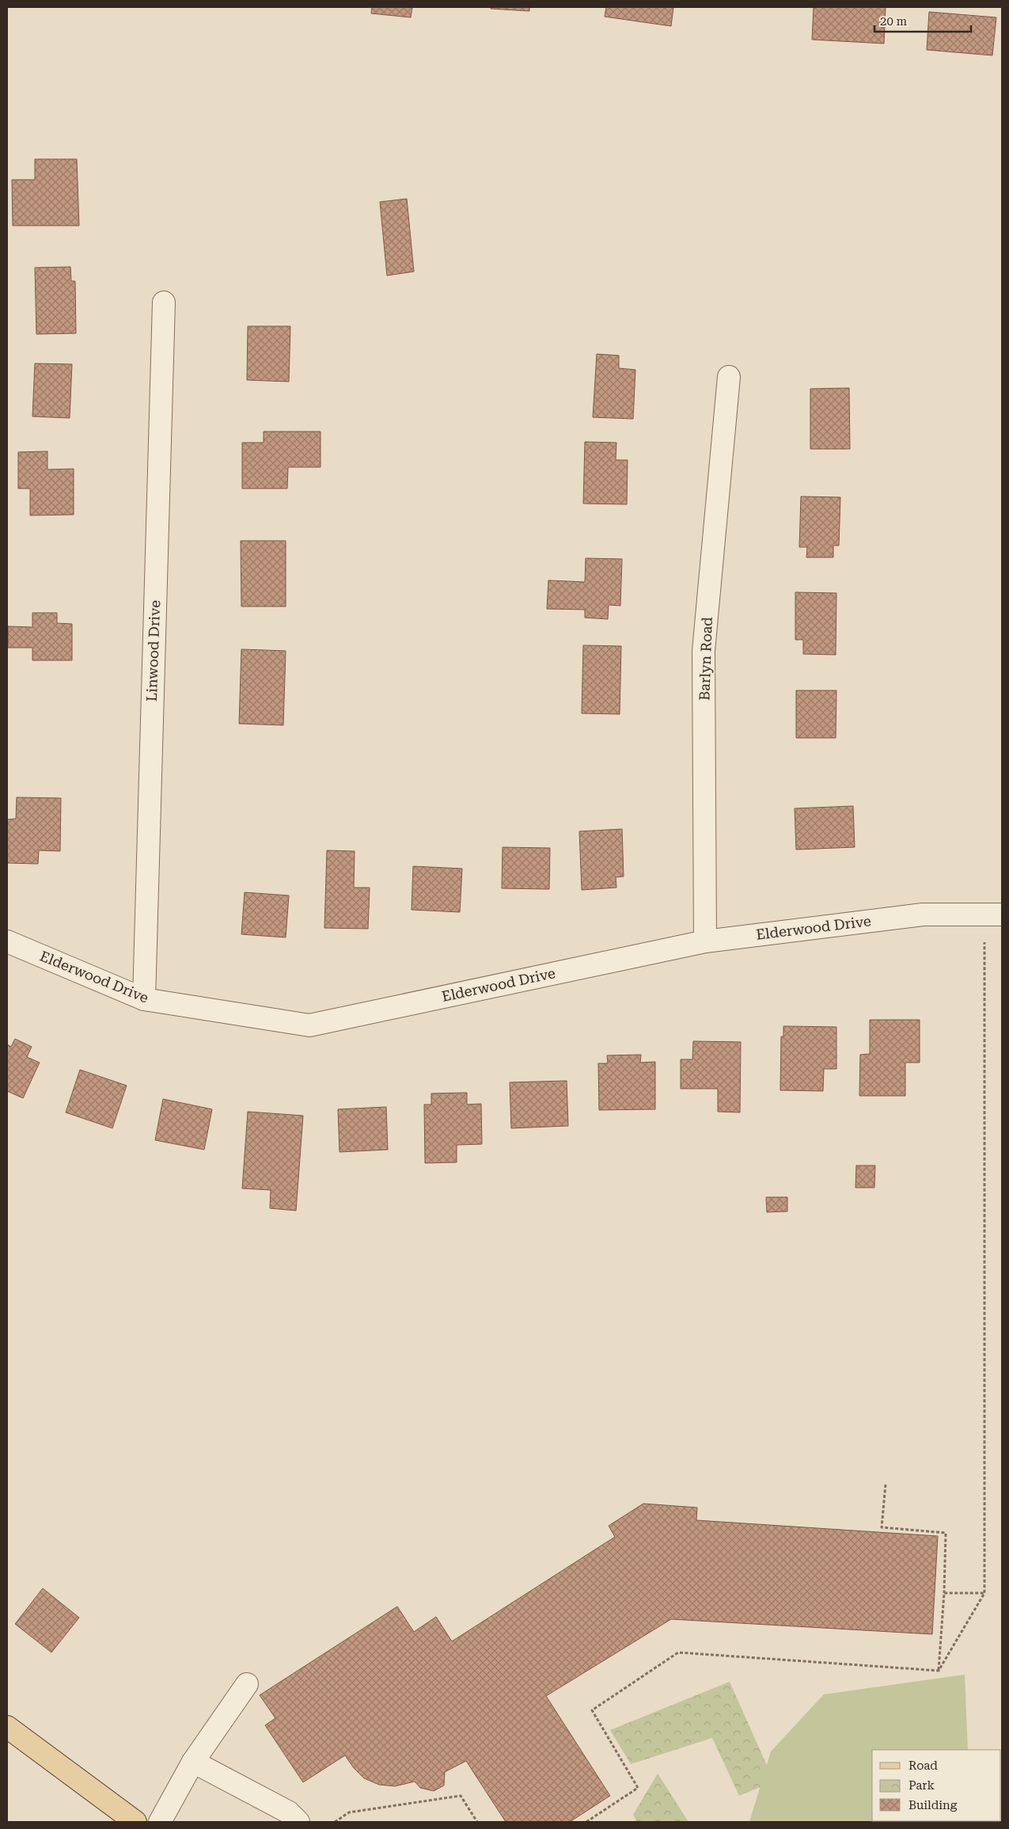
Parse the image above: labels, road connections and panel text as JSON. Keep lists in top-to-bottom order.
{
  "streets": {
    "street": ["Linwood Drive", "Barlyn Road", "Elderwood Drive"]
  },
  "crossings": [
    ["Linwood Drive", "Elderwood Drive"],
    ["Barlyn Road", "Elderwood Drive"]
  ],
  "legend": ["Road", "Park", "Building"],
  "scale_bar": "20 m"
}
